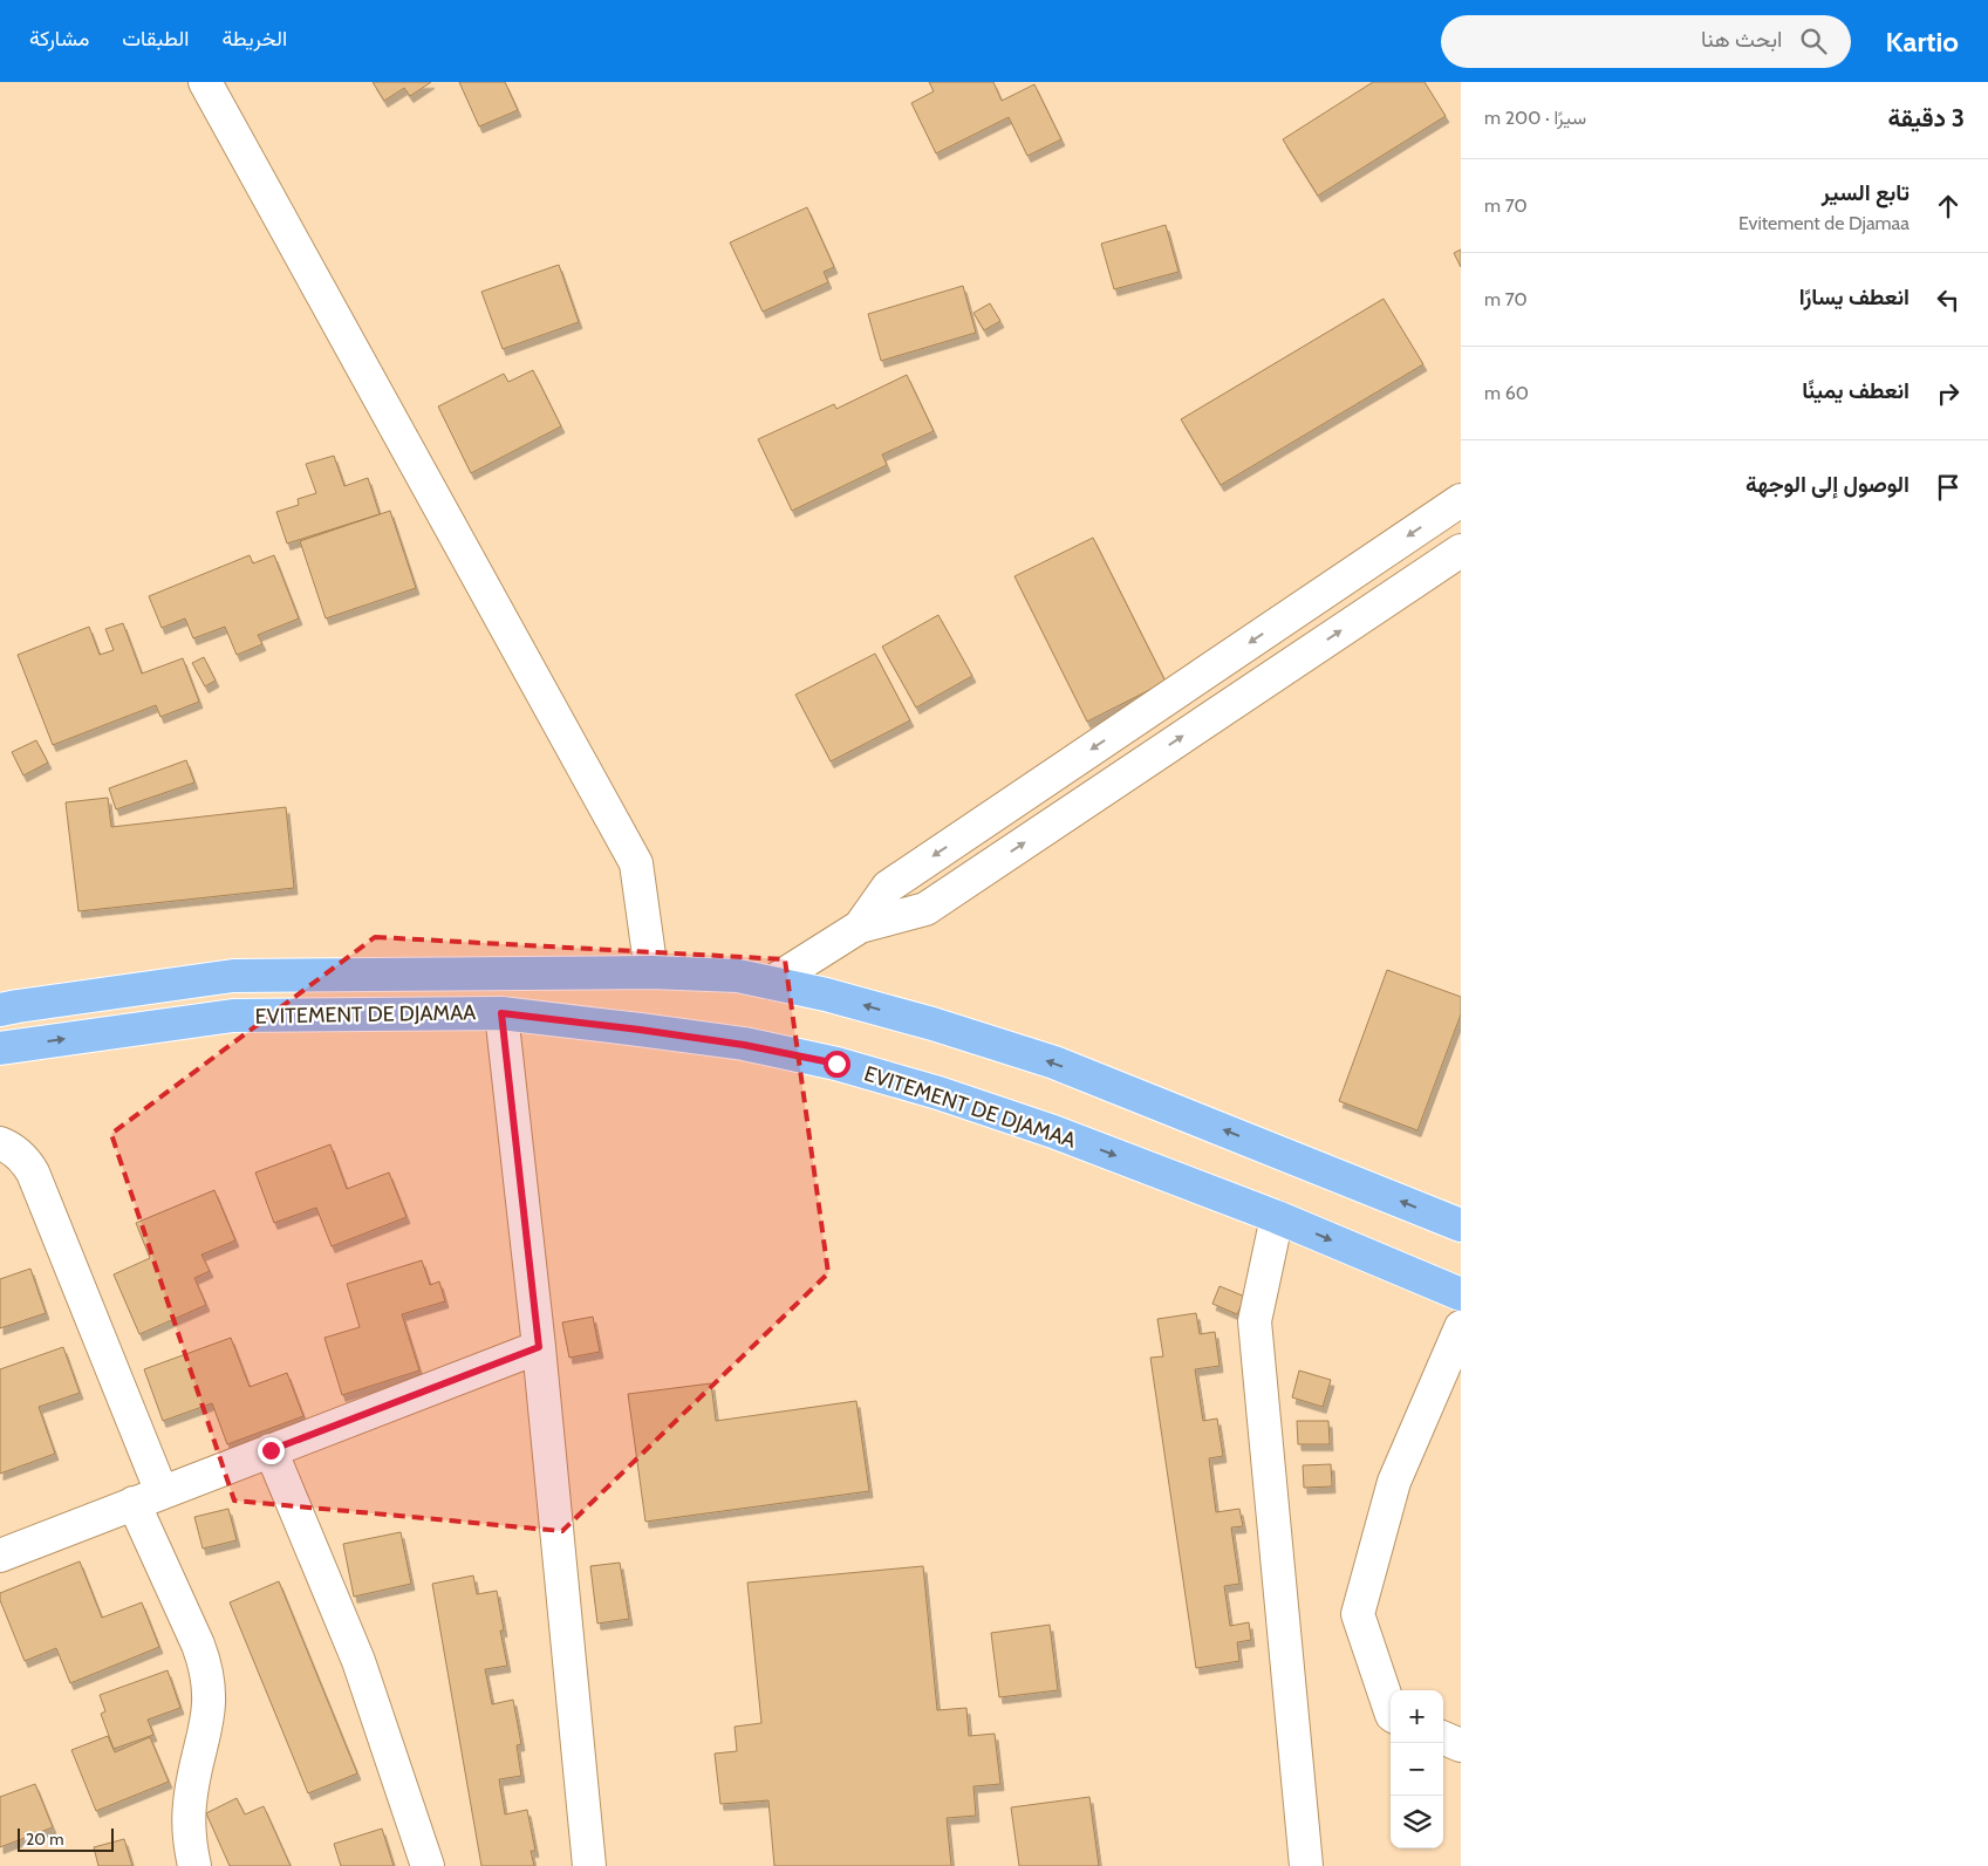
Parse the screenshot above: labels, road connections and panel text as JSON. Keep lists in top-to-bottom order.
{
  "streets": {
    "main road": ["EVITEMENT DE DJAMAA"]
  },
  "scale_bar": "20 m",
  "page": {
    "header": "Kartio",
    "search": "ابحث هنا",
    "nav": ["الخريطة", "الطبقات", "مشاركة"],
    "heading": ["3 دقيقة", "سيرًا · 200 m"],
    "list": [
      ["تابع السير", "Evitement de Djamaa", "70 m"],
      ["انعطف يسارًا", "70 m"],
      ["انعطف يمينًا", "60 m"],
      "الوصول إلى الوجهة"
    ],
    "map_buttons": ["+", "−"],
    "scale": "20 m"
  }
}
